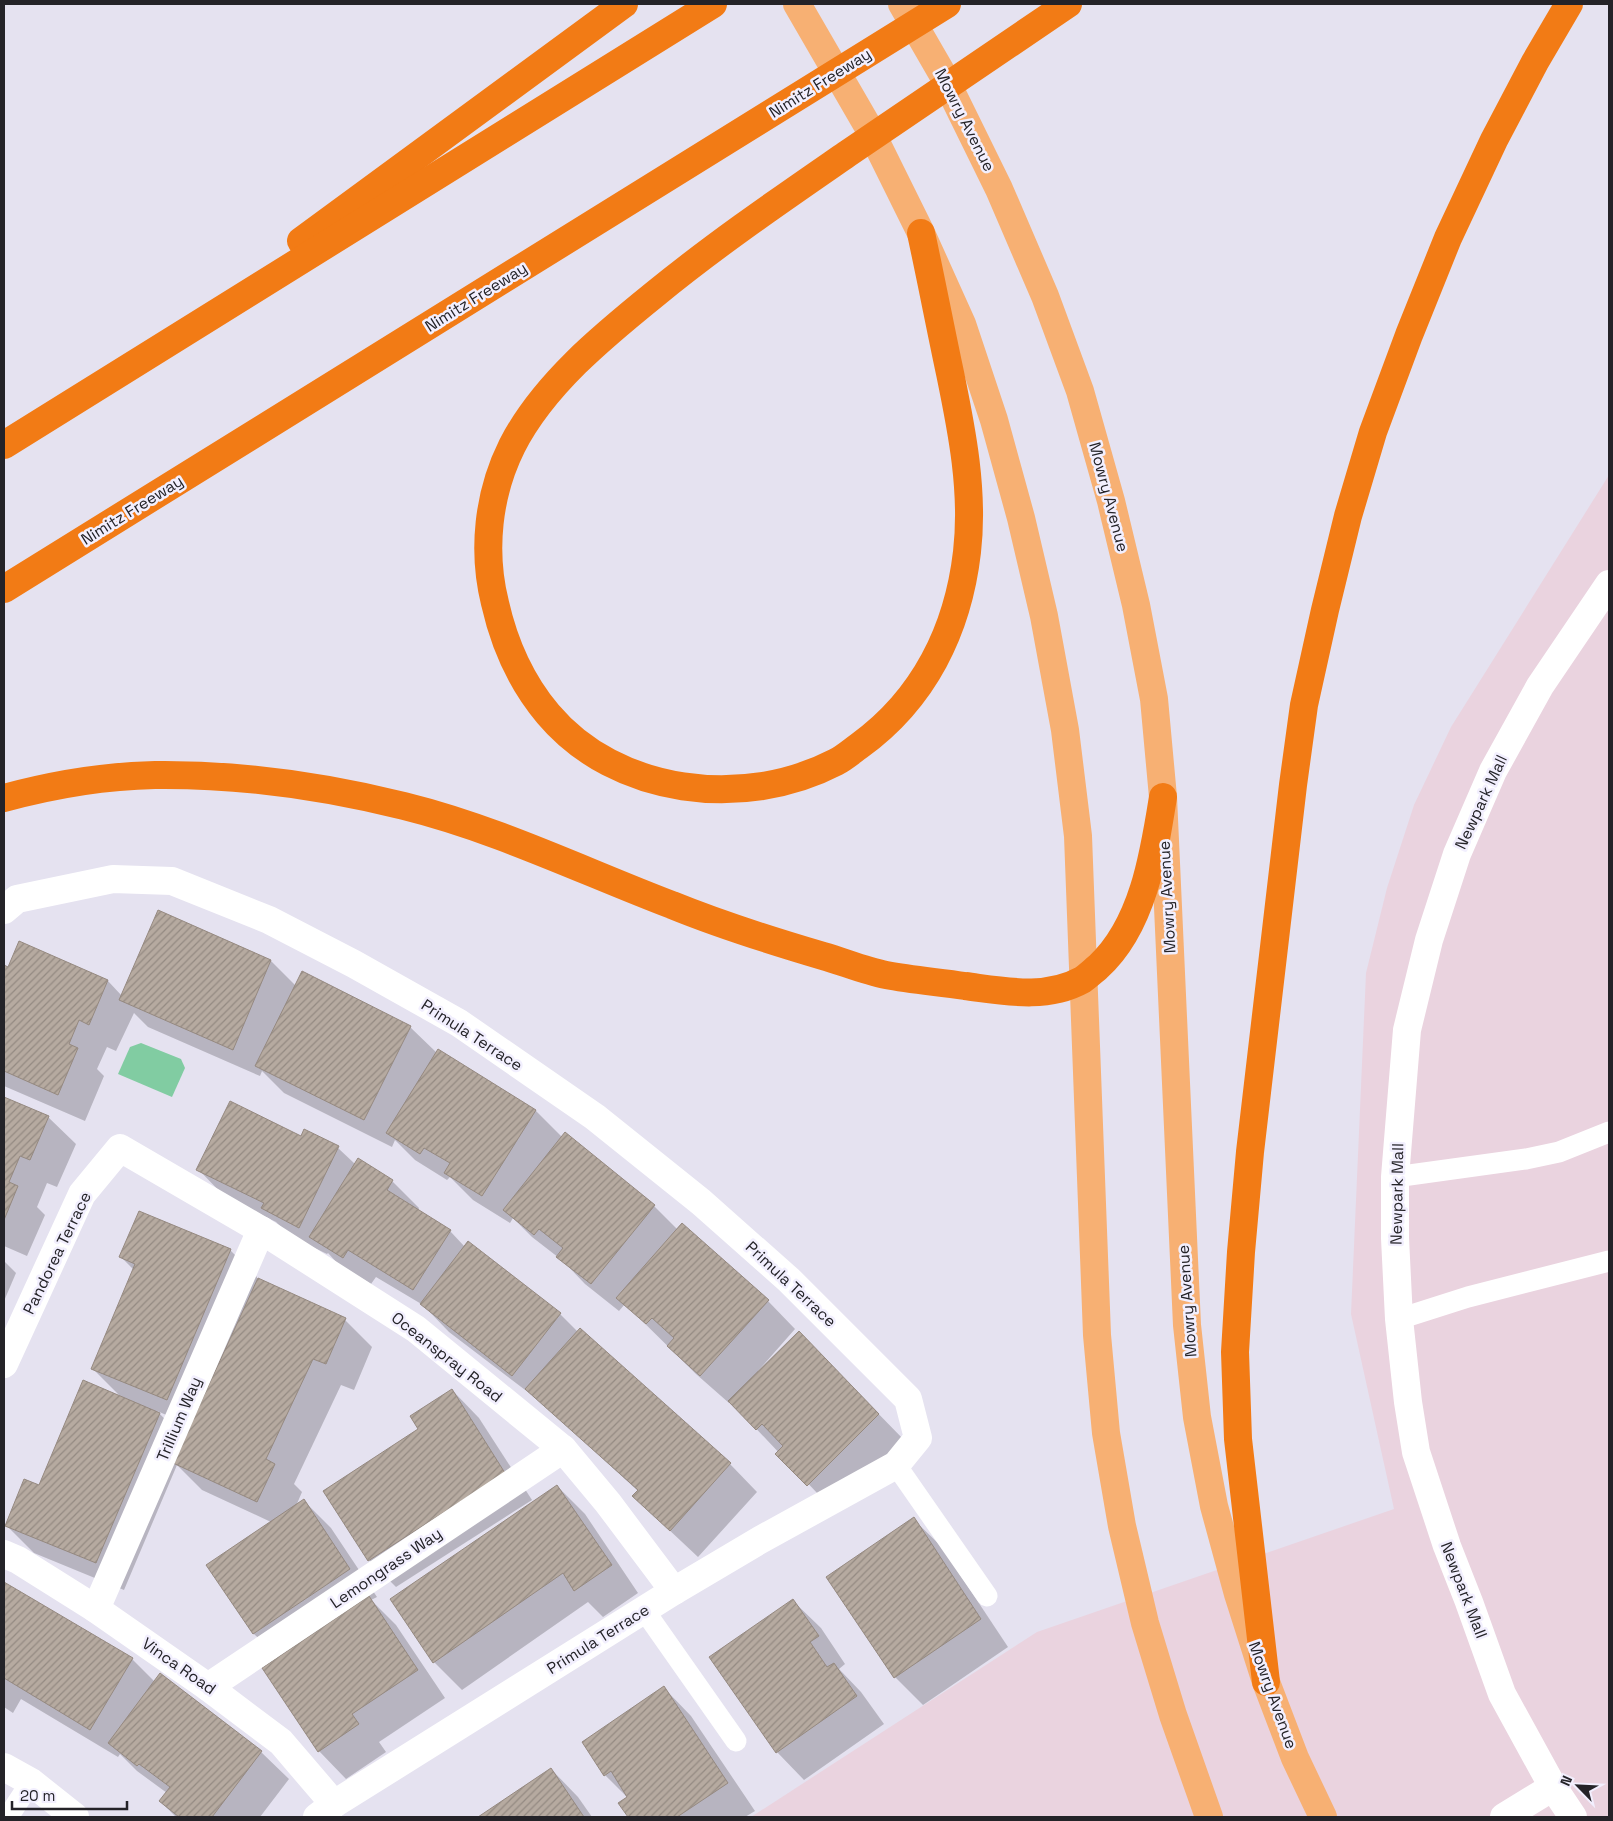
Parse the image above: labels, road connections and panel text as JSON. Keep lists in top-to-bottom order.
{
  "streets": {
    "highway": ["Nimitz Freeway"],
    "main road": ["Mowry Avenue"],
    "street": [
      "Newpark Mall",
      "Primula Terrace",
      "Pandorea Terrace",
      "Oceanspray Road",
      "Trillium Way",
      "Lemongrass Way",
      "Vinca Road"
    ]
  },
  "crossings": [
    ["Primula Terrace", "Oceanspray Road"],
    ["Primula Terrace", "Vinca Road"],
    ["Pandorea Terrace", "Oceanspray Road"],
    ["Oceanspray Road", "Trillium Way"],
    ["Oceanspray Road", "Lemongrass Way"],
    ["Trillium Way", "Vinca Road"],
    ["Lemongrass Way", "Vinca Road"]
  ],
  "scale_bar": "20 m",
  "north": "top left"
}
